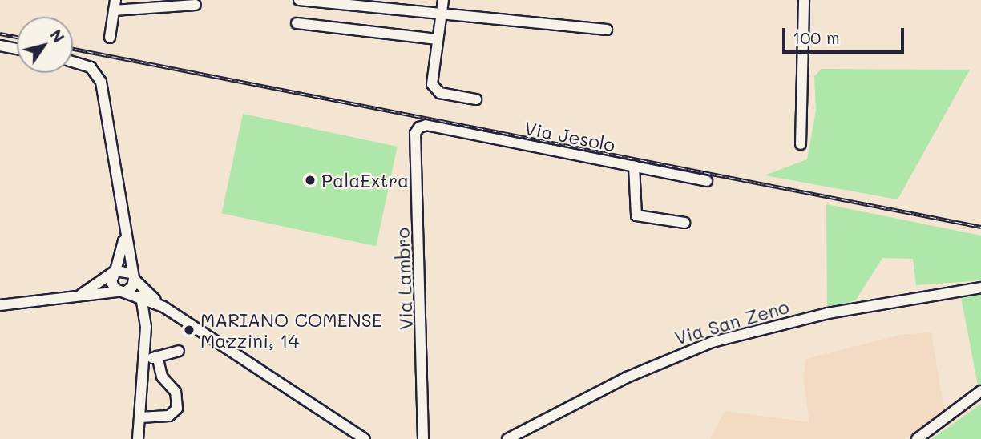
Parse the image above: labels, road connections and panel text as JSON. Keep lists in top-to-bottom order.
{
  "streets": {
    "street": ["Via Jesolo", "Via Lambro", "Via San Zeno"]
  },
  "crossings": [
    ["Via Jesolo", "Via Lambro"]
  ],
  "places": ["PalaExtra", "MARIANO COMENSE Mazzini, 14"],
  "scale_bar": "100 m",
  "north": "top right"
}
